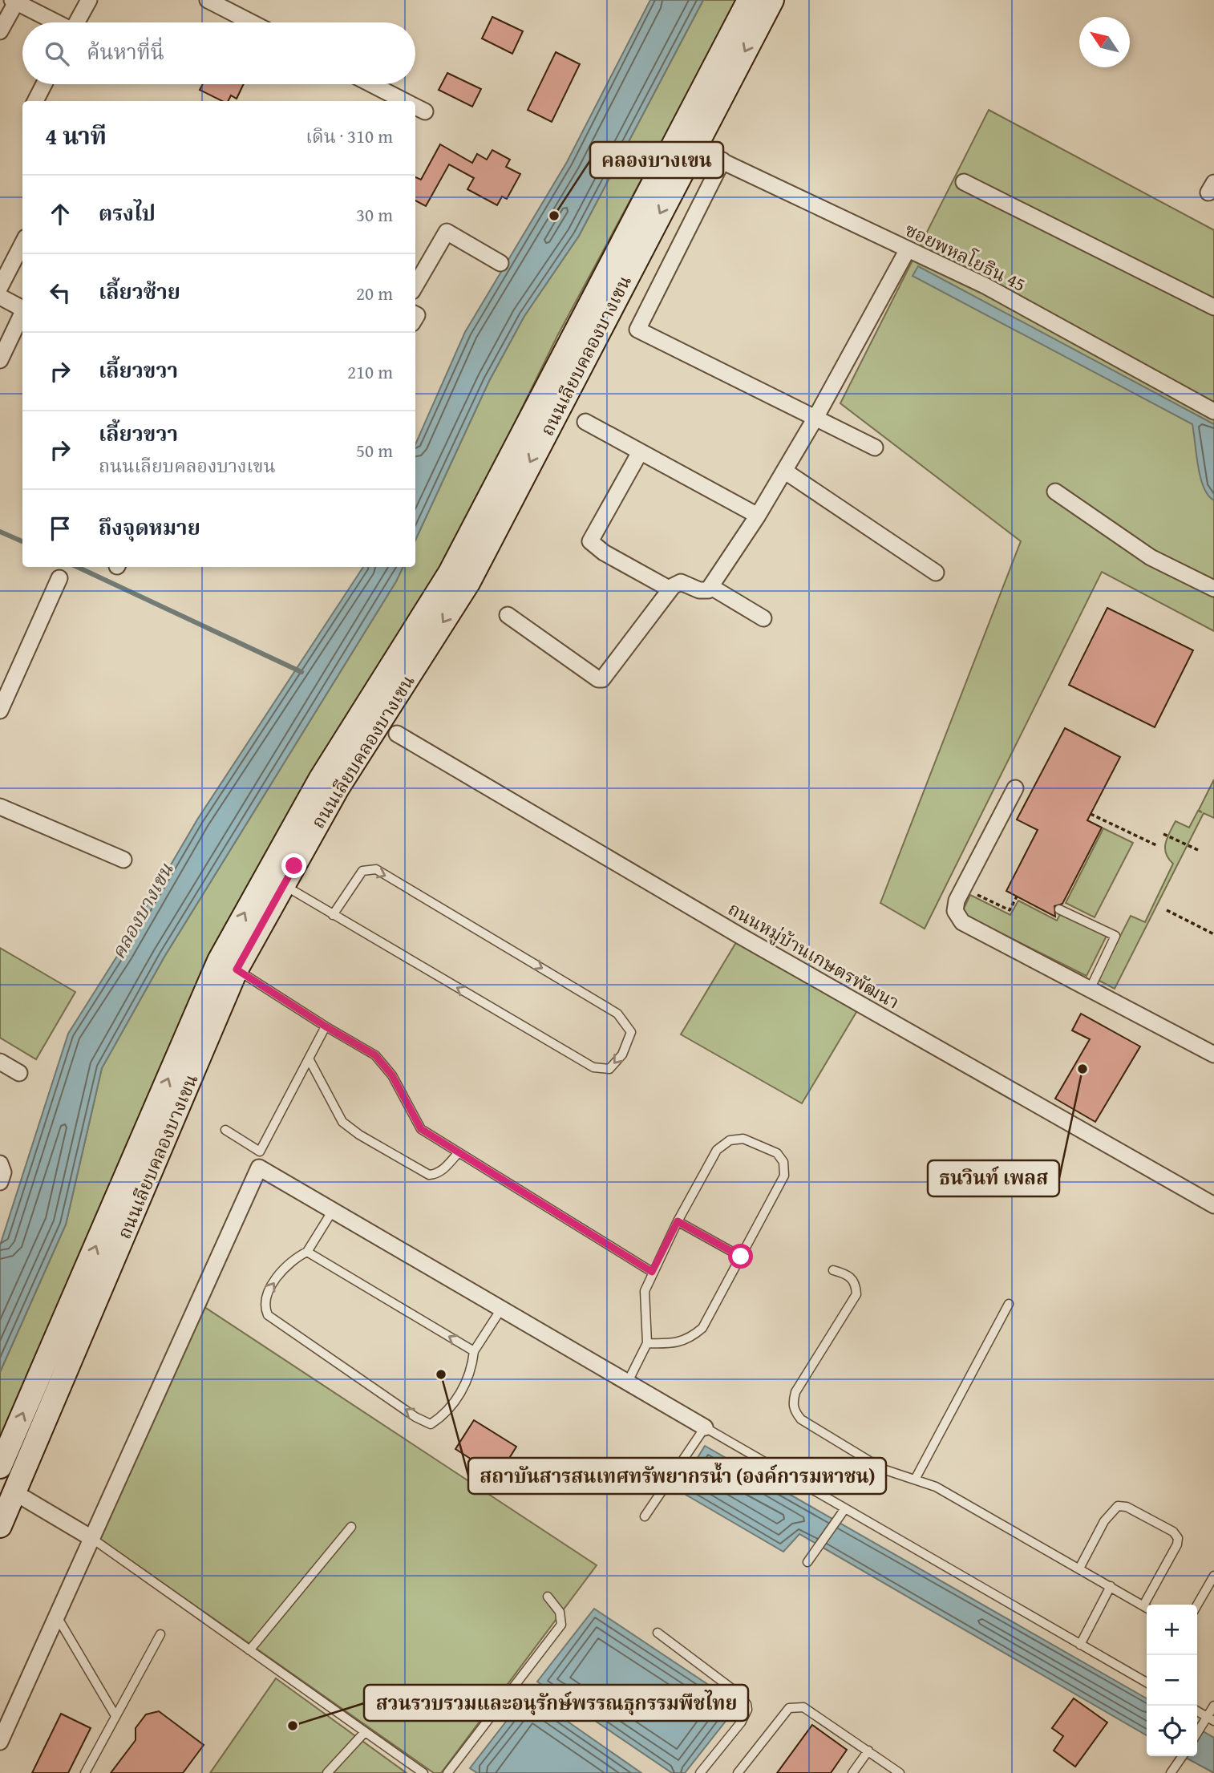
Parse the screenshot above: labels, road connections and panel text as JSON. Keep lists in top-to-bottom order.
{
  "streets": {
    "main road": ["ถนนเลียบคลองบางเขน"],
    "street": ["ซอยพหลโยธิน 45", "ถนนหมู่บ้านเกษตรพัฒนา"]
  },
  "crossings": [
    ["ซอยพหลโยธิน 45", "ถนนเลียบคลองบางเขน"]
  ],
  "water": ["คลองบางเขน"],
  "places": [
    "คลองบางเขน",
    "ธนวินท์ เพลส",
    "สถาบันสารสนเทศทรัพยากรน้ำ (องค์การมหาชน)",
    "สวนรวบรวมและอนุรักษ์พรรณธุกรรมพืชไทย"
  ],
  "north": "top left",
  "page": {
    "search": "ค้นหาที่นี่",
    "heading": ["4 นาที", "เดิน · 310 m"],
    "list": [
      ["ตรงไป", "30 m"],
      ["เลี้ยวซ้าย", "20 m"],
      ["เลี้ยวขวา", "210 m"],
      ["เลี้ยวขวา", "ถนนเลียบคลองบางเขน", "50 m"],
      "ถึงจุดหมาย"
    ],
    "map_buttons": ["+", "−"]
  }
}
